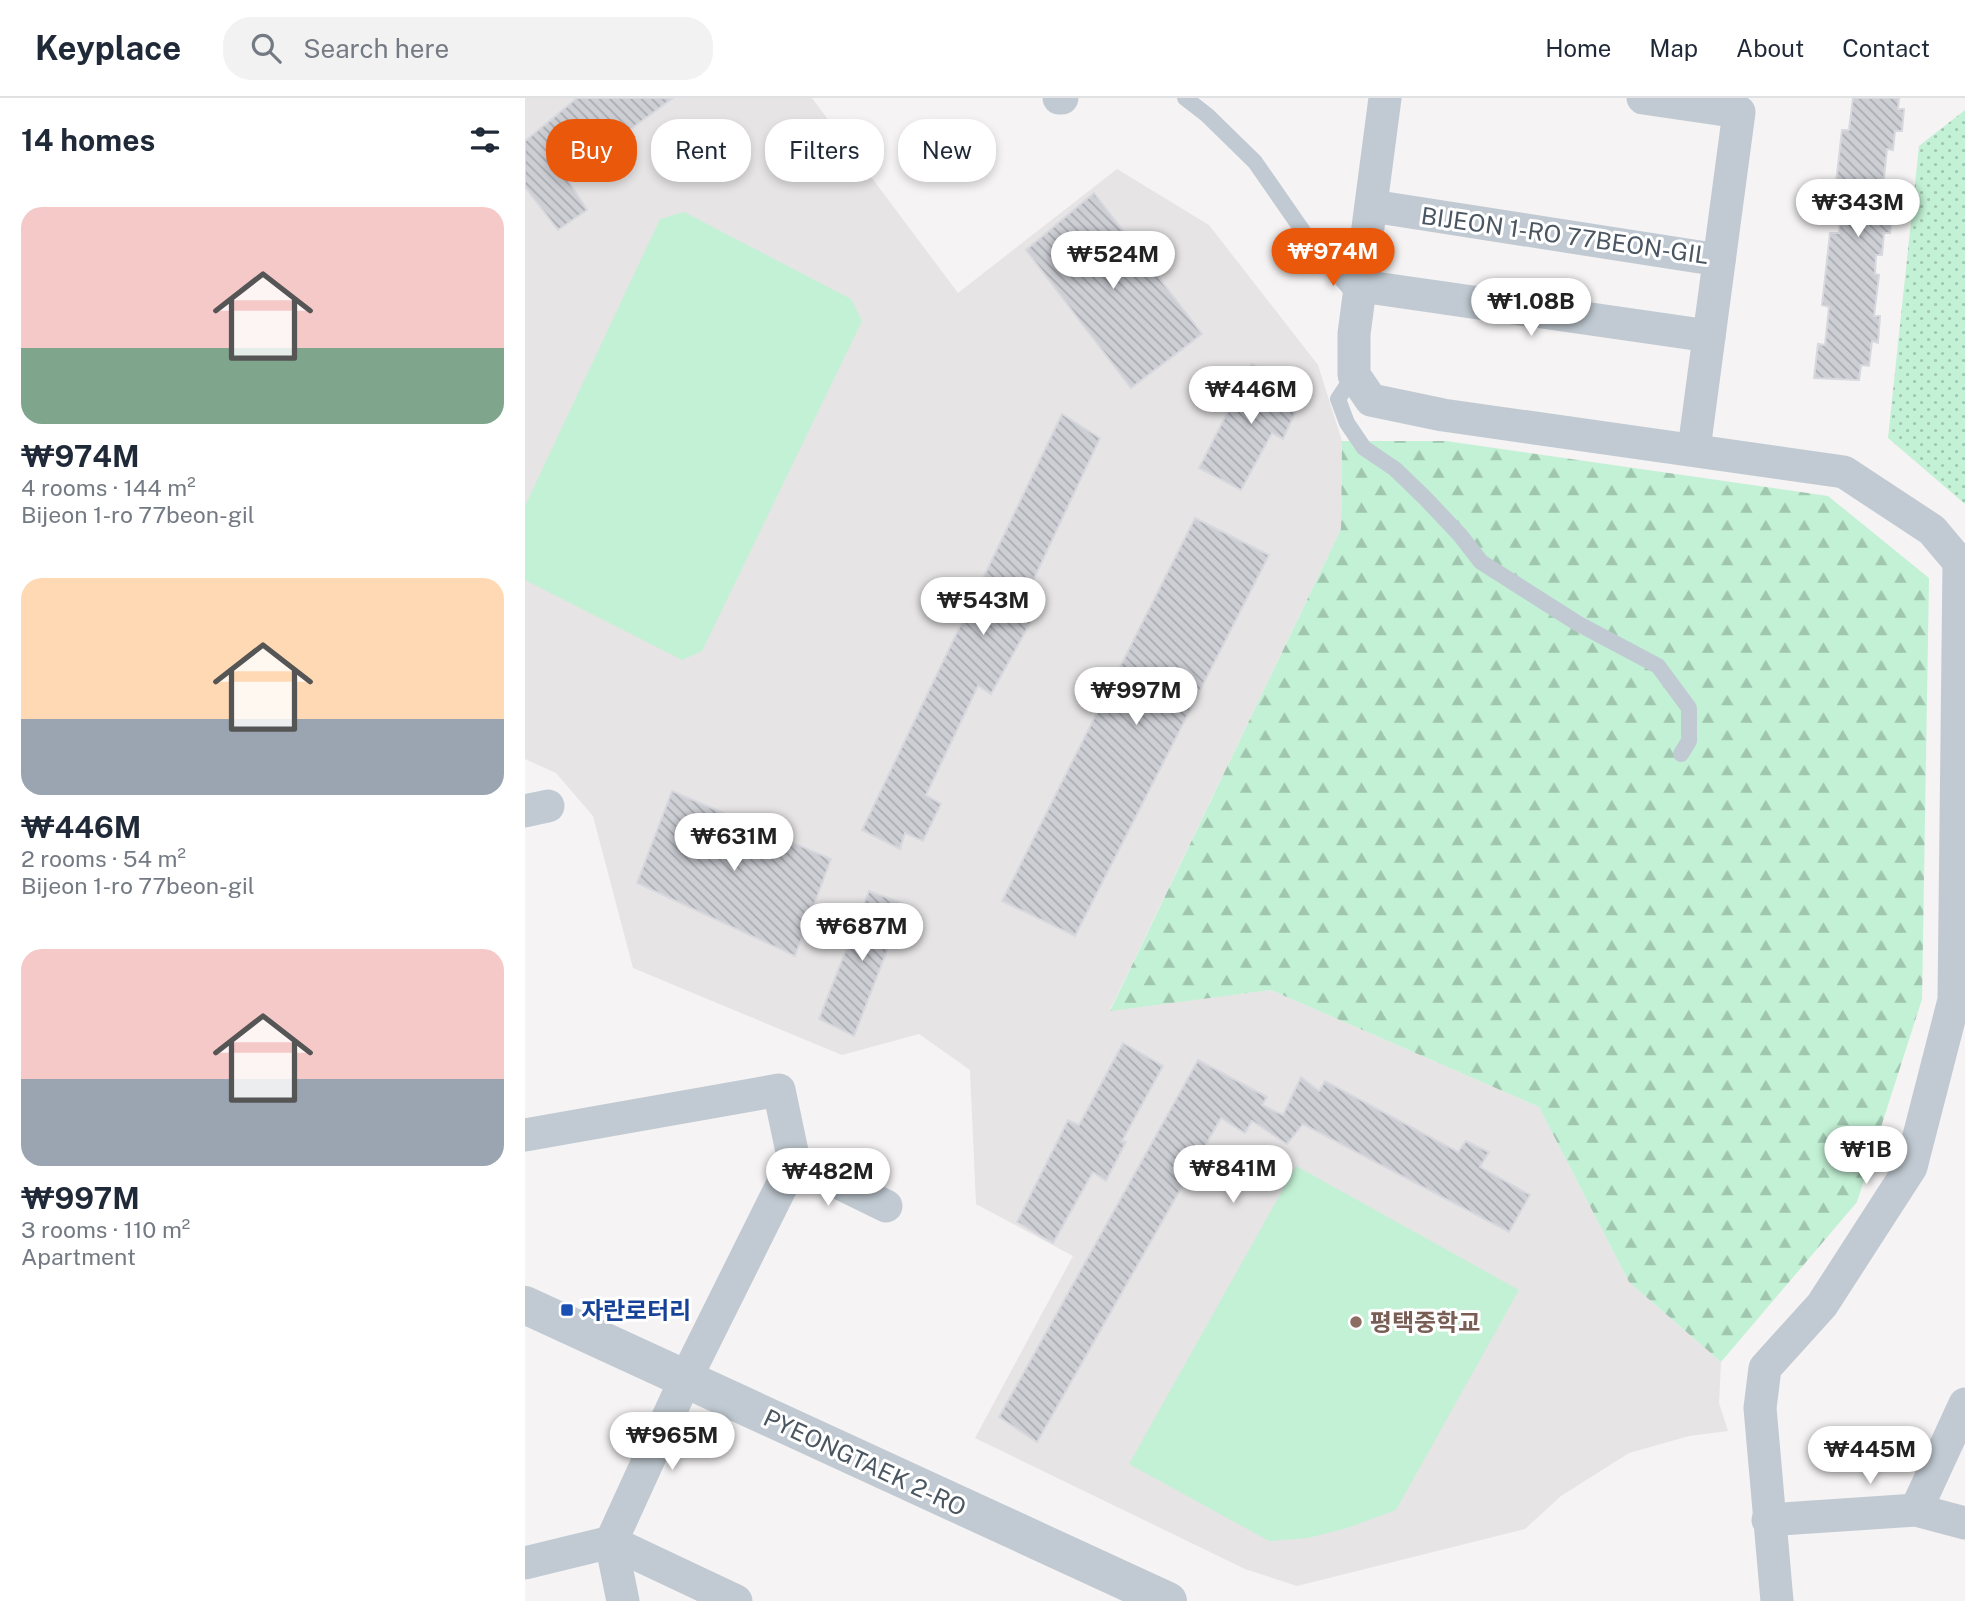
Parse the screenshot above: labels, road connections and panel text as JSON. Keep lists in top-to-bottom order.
{
  "streets": {
    "street": ["BIJEON 1-RO 77BEON-GIL", "PYEONGTAEK 2-RO"]
  },
  "places": {
    "transit": ["자란로터리"],
    "other": ["평택중학교"]
  },
  "page": {
    "header": "Keyplace",
    "search": "Search here",
    "nav": [
      "Home",
      "Map",
      "About",
      "Contact"
    ],
    "heading": "14 homes",
    "chip": [
      "Buy",
      "Rent",
      "Filters",
      "New"
    ],
    "price": [
      "₩343M",
      "₩974M",
      "₩524M",
      "₩1.08B",
      "₩446M",
      "₩543M",
      "₩997M",
      "₩631M",
      "₩687M",
      "₩1B",
      "₩841M",
      "₩482M",
      "₩965M",
      "₩445M"
    ],
    "list": [
      {
        "name": "₩974M",
        "note": "4 rooms · 144 m² · Bijeon 1-ro 77beon-gil"
      },
      {
        "name": "₩446M",
        "note": "2 rooms · 54 m² · Bijeon 1-ro 77beon-gil"
      },
      {
        "name": "₩997M",
        "note": "3 rooms · 110 m² · Apartment"
      }
    ]
  }
}
